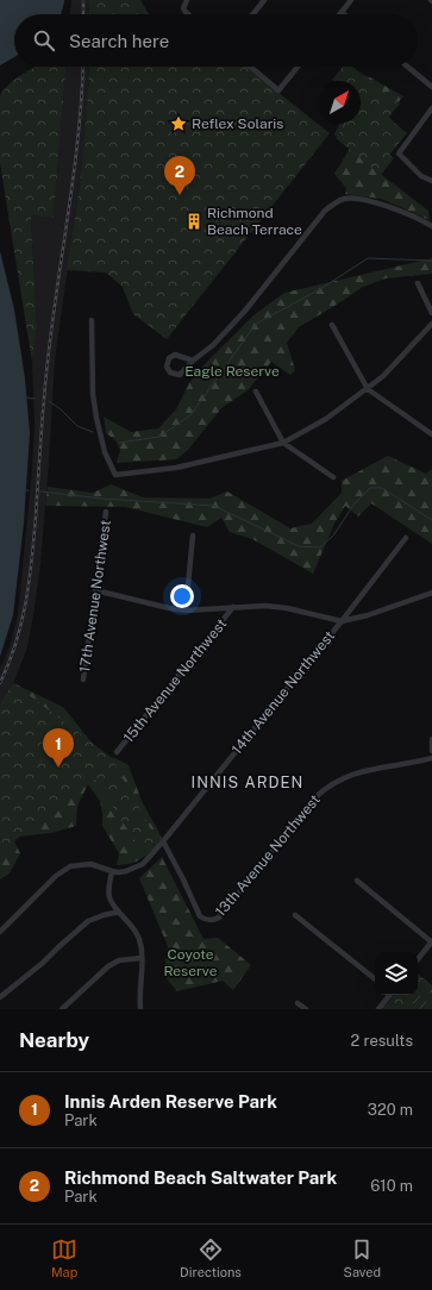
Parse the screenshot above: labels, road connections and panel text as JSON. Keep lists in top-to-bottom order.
{
  "streets": {
    "street": [
      "17th Avenue Northwest",
      "15th Avenue Northwest",
      "14th Avenue Northwest",
      "13th Avenue Northwest"
    ]
  },
  "crossings": [
    ["14th Avenue Northwest", "13th Avenue Northwest"]
  ],
  "districts": ["INNIS ARDEN"],
  "parks": ["Eagle Reserve", "Coyote Reserve"],
  "places": {
    "place": ["Reflex Solaris"],
    "building": ["Richmond Beach Terrace"]
  },
  "north": "top right",
  "page": {
    "search": "Search here",
    "pins": ["2", "1"],
    "heading": ["Nearby", "2 results"],
    "list": [
      {
        "mark": "1",
        "name": "Innis Arden Reserve Park",
        "note": "Park",
        "value": "320 m"
      },
      {
        "mark": "2",
        "name": "Richmond Beach Saltwater Park",
        "note": "Park",
        "value": "610 m"
      }
    ],
    "nav": ["Map", "Directions", "Saved"]
  }
}
